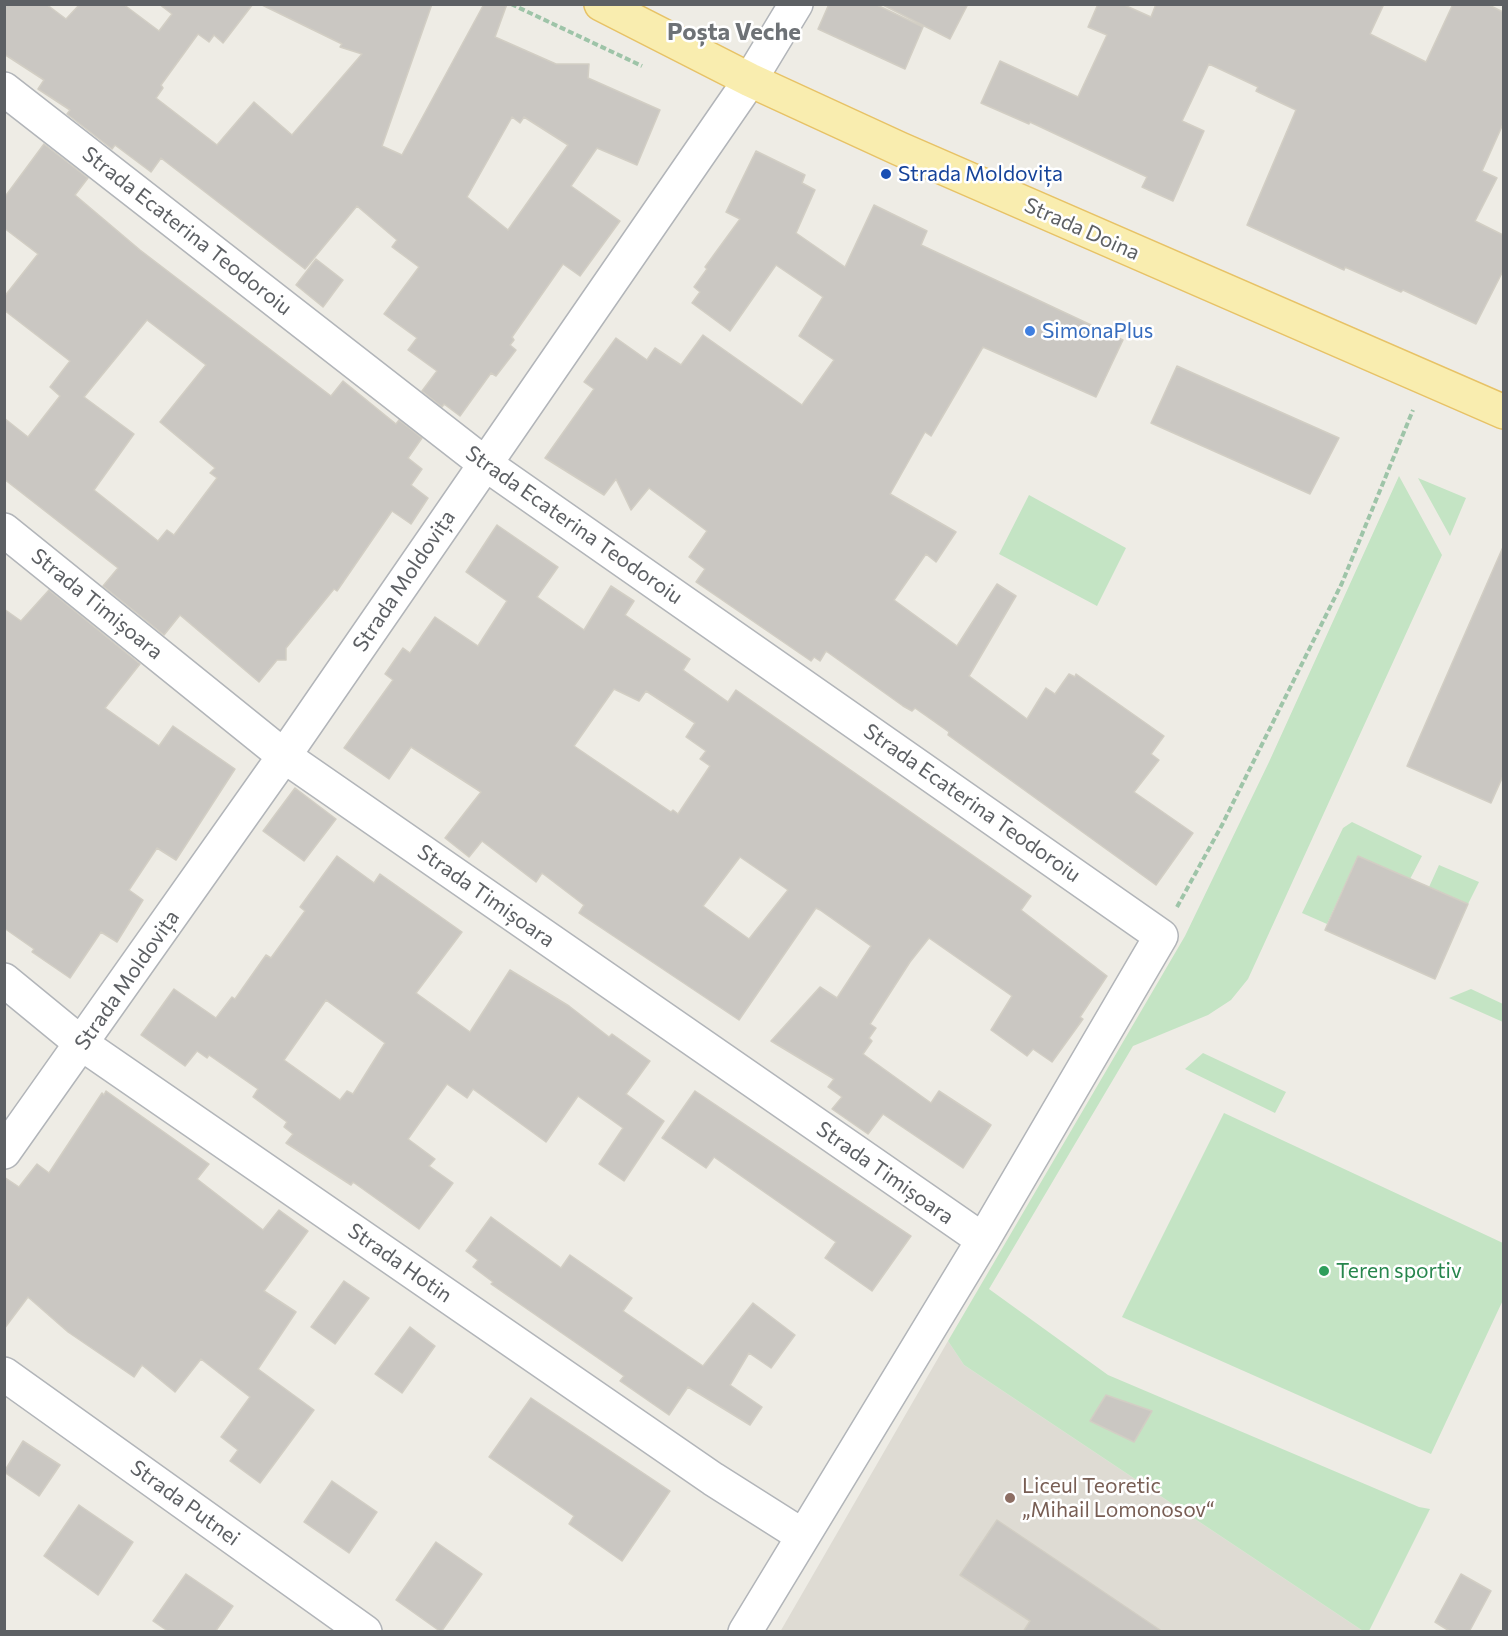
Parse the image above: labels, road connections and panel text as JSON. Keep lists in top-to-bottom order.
{
  "streets": {
    "main road": ["Strada Doina"],
    "street": [
      "Strada Ecaterina Teodoroiu",
      "Strada Moldovița",
      "Strada Timișoara",
      "Strada Hotin",
      "Strada Putnei"
    ]
  },
  "crossings": [
    ["Strada Doina", "Strada Moldovița"],
    ["Strada Ecaterina Teodoroiu", "Strada Moldovița"],
    ["Strada Moldovița", "Strada Timișoara"],
    ["Strada Moldovița", "Strada Hotin"]
  ],
  "districts": ["Poșta Veche"],
  "places": [
    "Strada Moldovița",
    "SimonaPlus",
    "Teren sportiv",
    "Liceul Teoretic „Mihail Lomonosov“"
  ]
}
